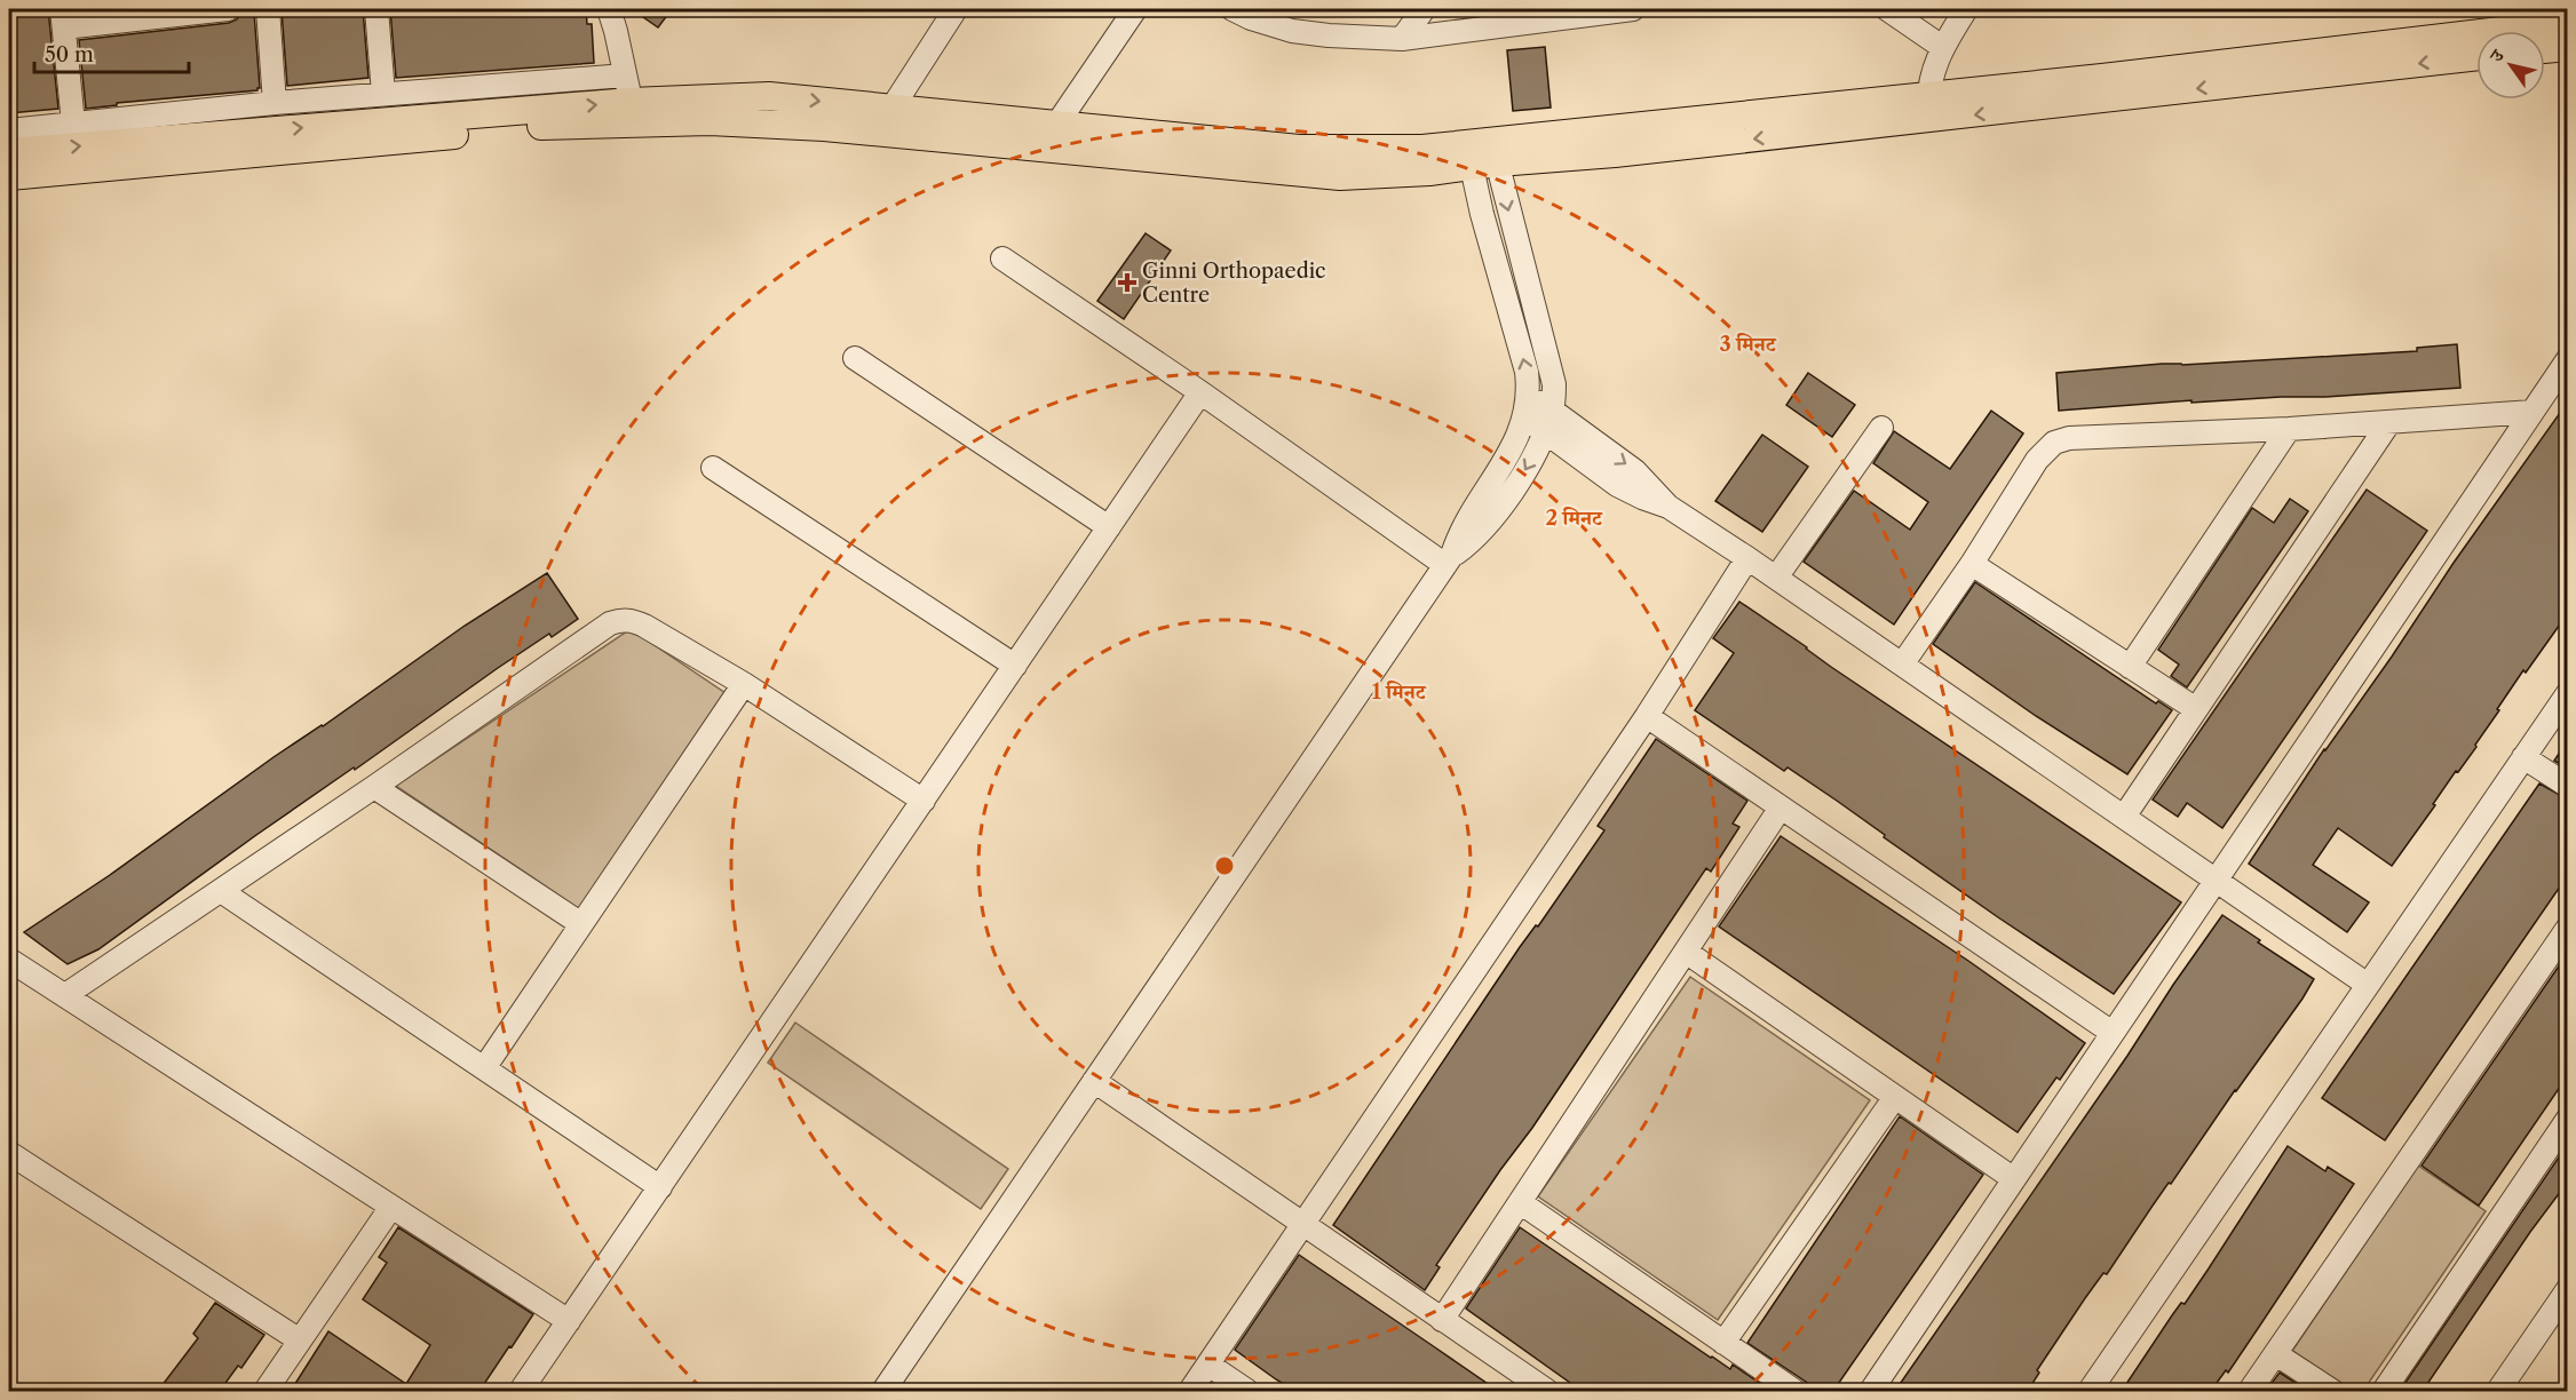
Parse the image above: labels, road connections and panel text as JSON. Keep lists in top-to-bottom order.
{
  "places": {
    "health": ["Ginni Orthopaedic Centre"]
  },
  "scale_bar": "50 m",
  "north": "top left",
  "rings": ["3 मिनट", "2 मिनट", "1 मिनट"]
}
